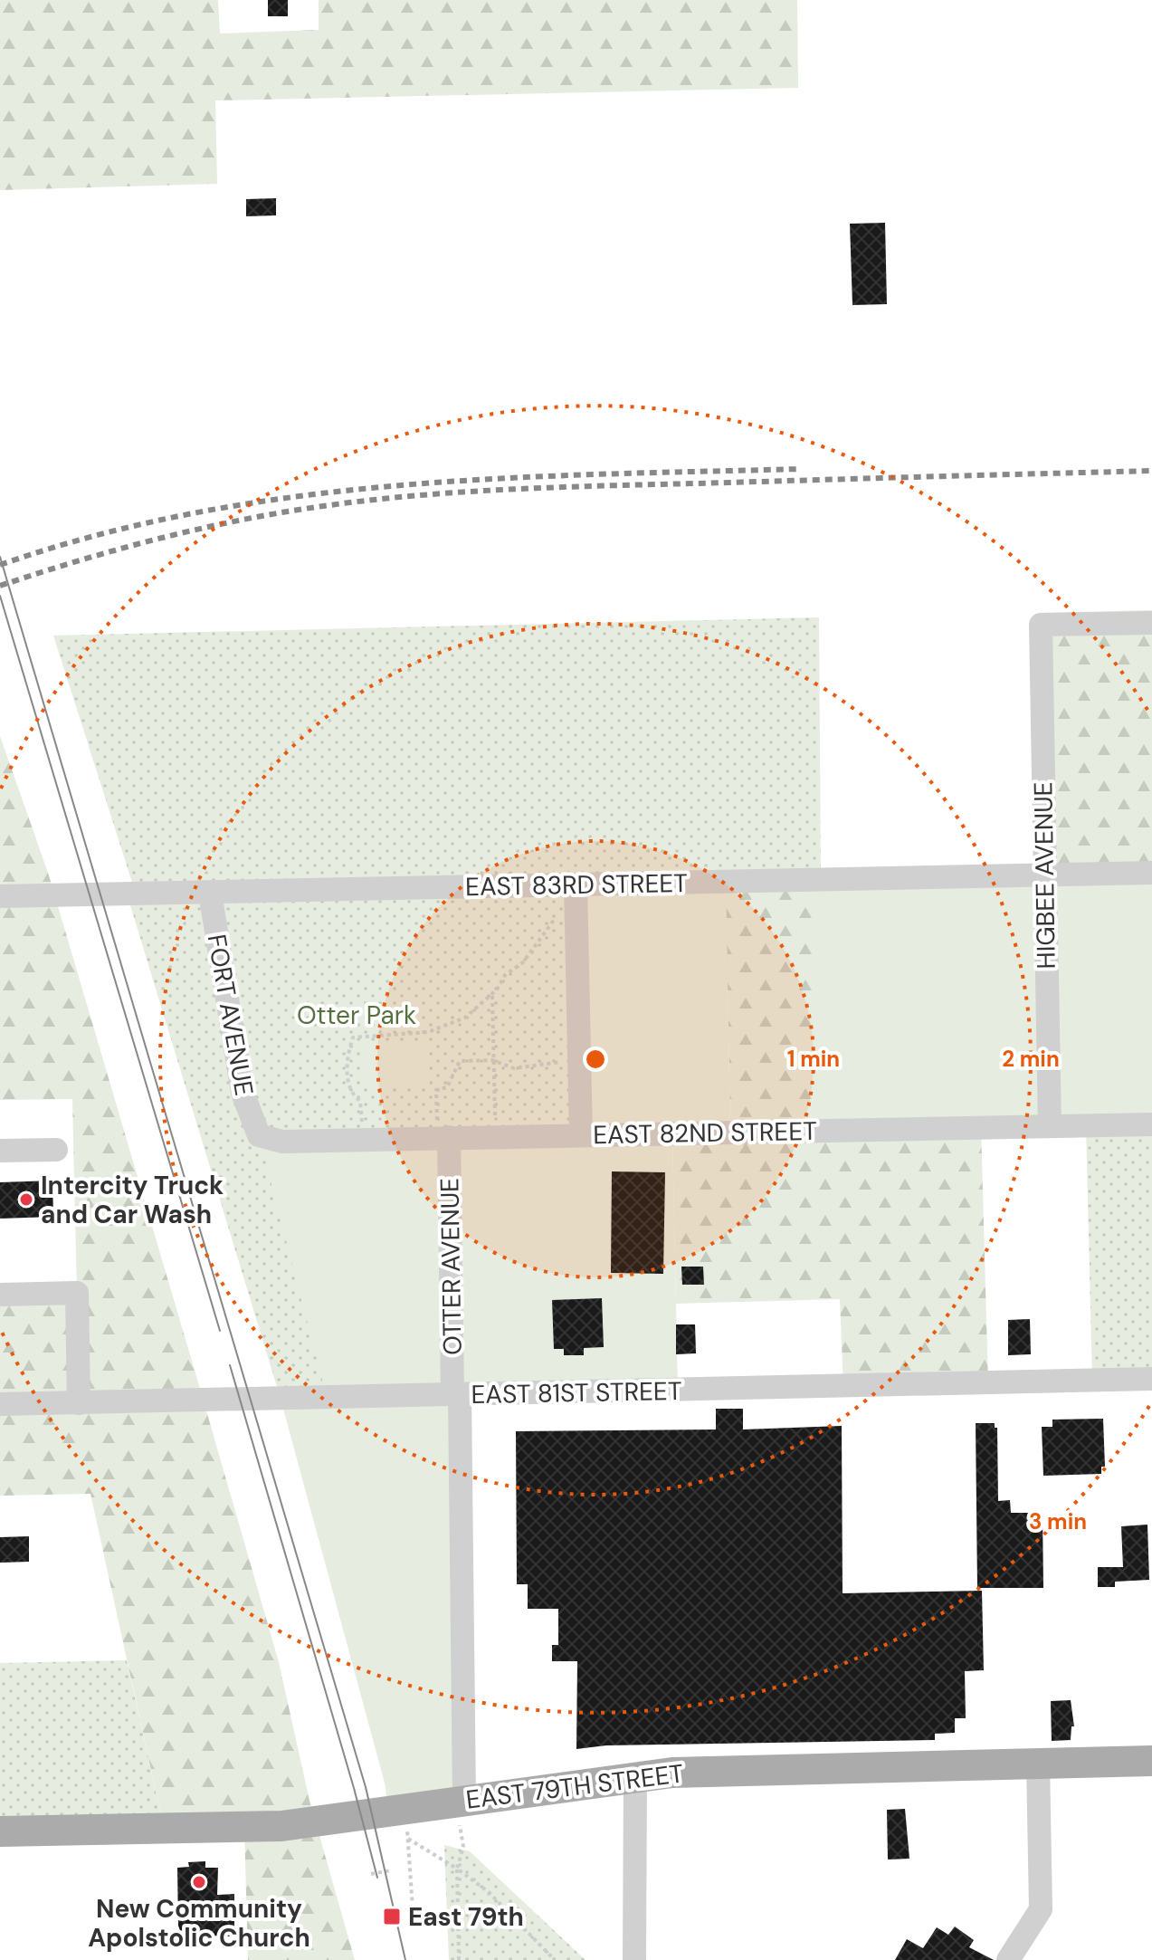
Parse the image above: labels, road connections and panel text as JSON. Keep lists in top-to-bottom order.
{
  "streets": {
    "main road": ["EAST 79TH STREET"],
    "street": [
      "HIGBEE AVENUE",
      "EAST 83RD STREET",
      "FORT AVENUE",
      "EAST 82ND STREET",
      "OTTER AVENUE",
      "EAST 81ST STREET"
    ]
  },
  "crossings": [
    ["HIGBEE AVENUE", "EAST 83RD STREET"],
    ["HIGBEE AVENUE", "EAST 82ND STREET"],
    ["EAST 83RD STREET", "FORT AVENUE"],
    ["FORT AVENUE", "EAST 82ND STREET"],
    ["EAST 82ND STREET", "OTTER AVENUE"],
    ["OTTER AVENUE", "EAST 81ST STREET"],
    ["OTTER AVENUE", "EAST 79TH STREET"]
  ],
  "parks": ["Otter Park"],
  "places": {
    "other": ["Intercity Truck and Car Wash", "New Community Apolstolic Church"],
    "transit": ["East 79th"]
  },
  "rings": ["1 min", "2 min", "3 min"]
}
